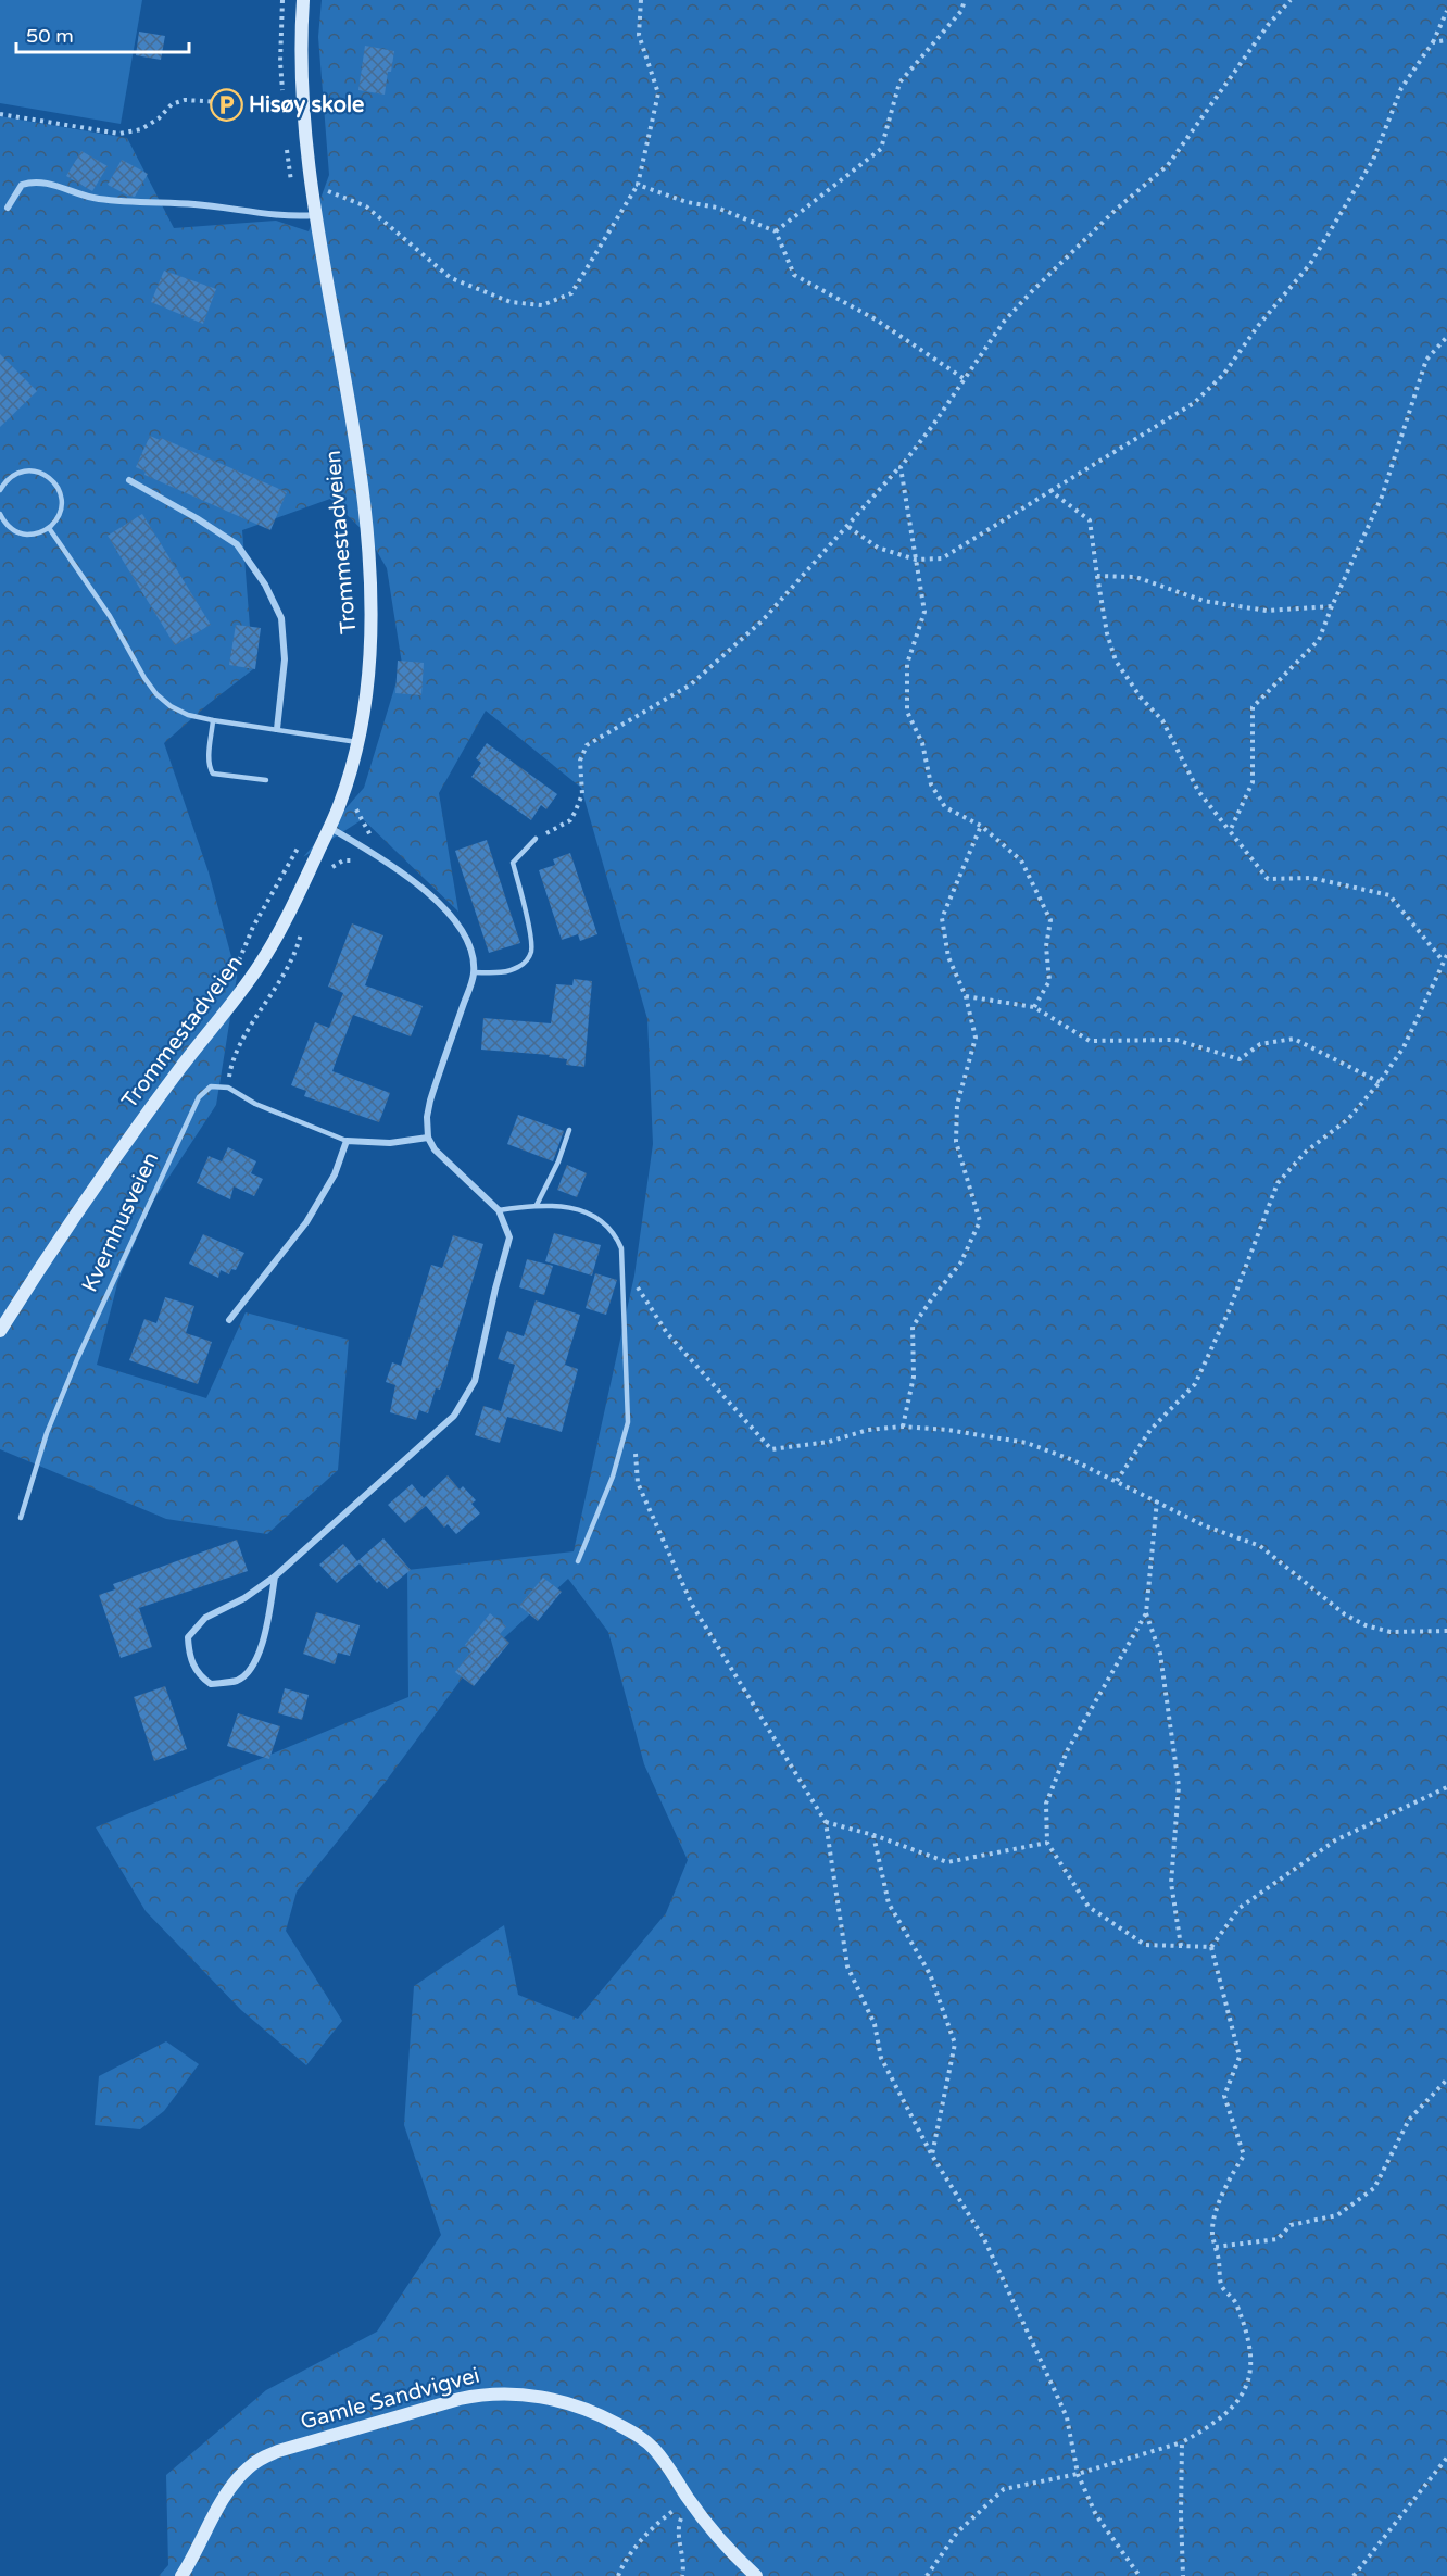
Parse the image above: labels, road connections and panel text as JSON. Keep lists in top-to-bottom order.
{
  "streets": {
    "main road": ["Trommestadveien", "Gamle Sandvigvei"],
    "lane": ["Kvernhusveien"]
  },
  "places": {
    "parking": ["Hisøy skole"]
  },
  "scale_bar": "50 m"
}
